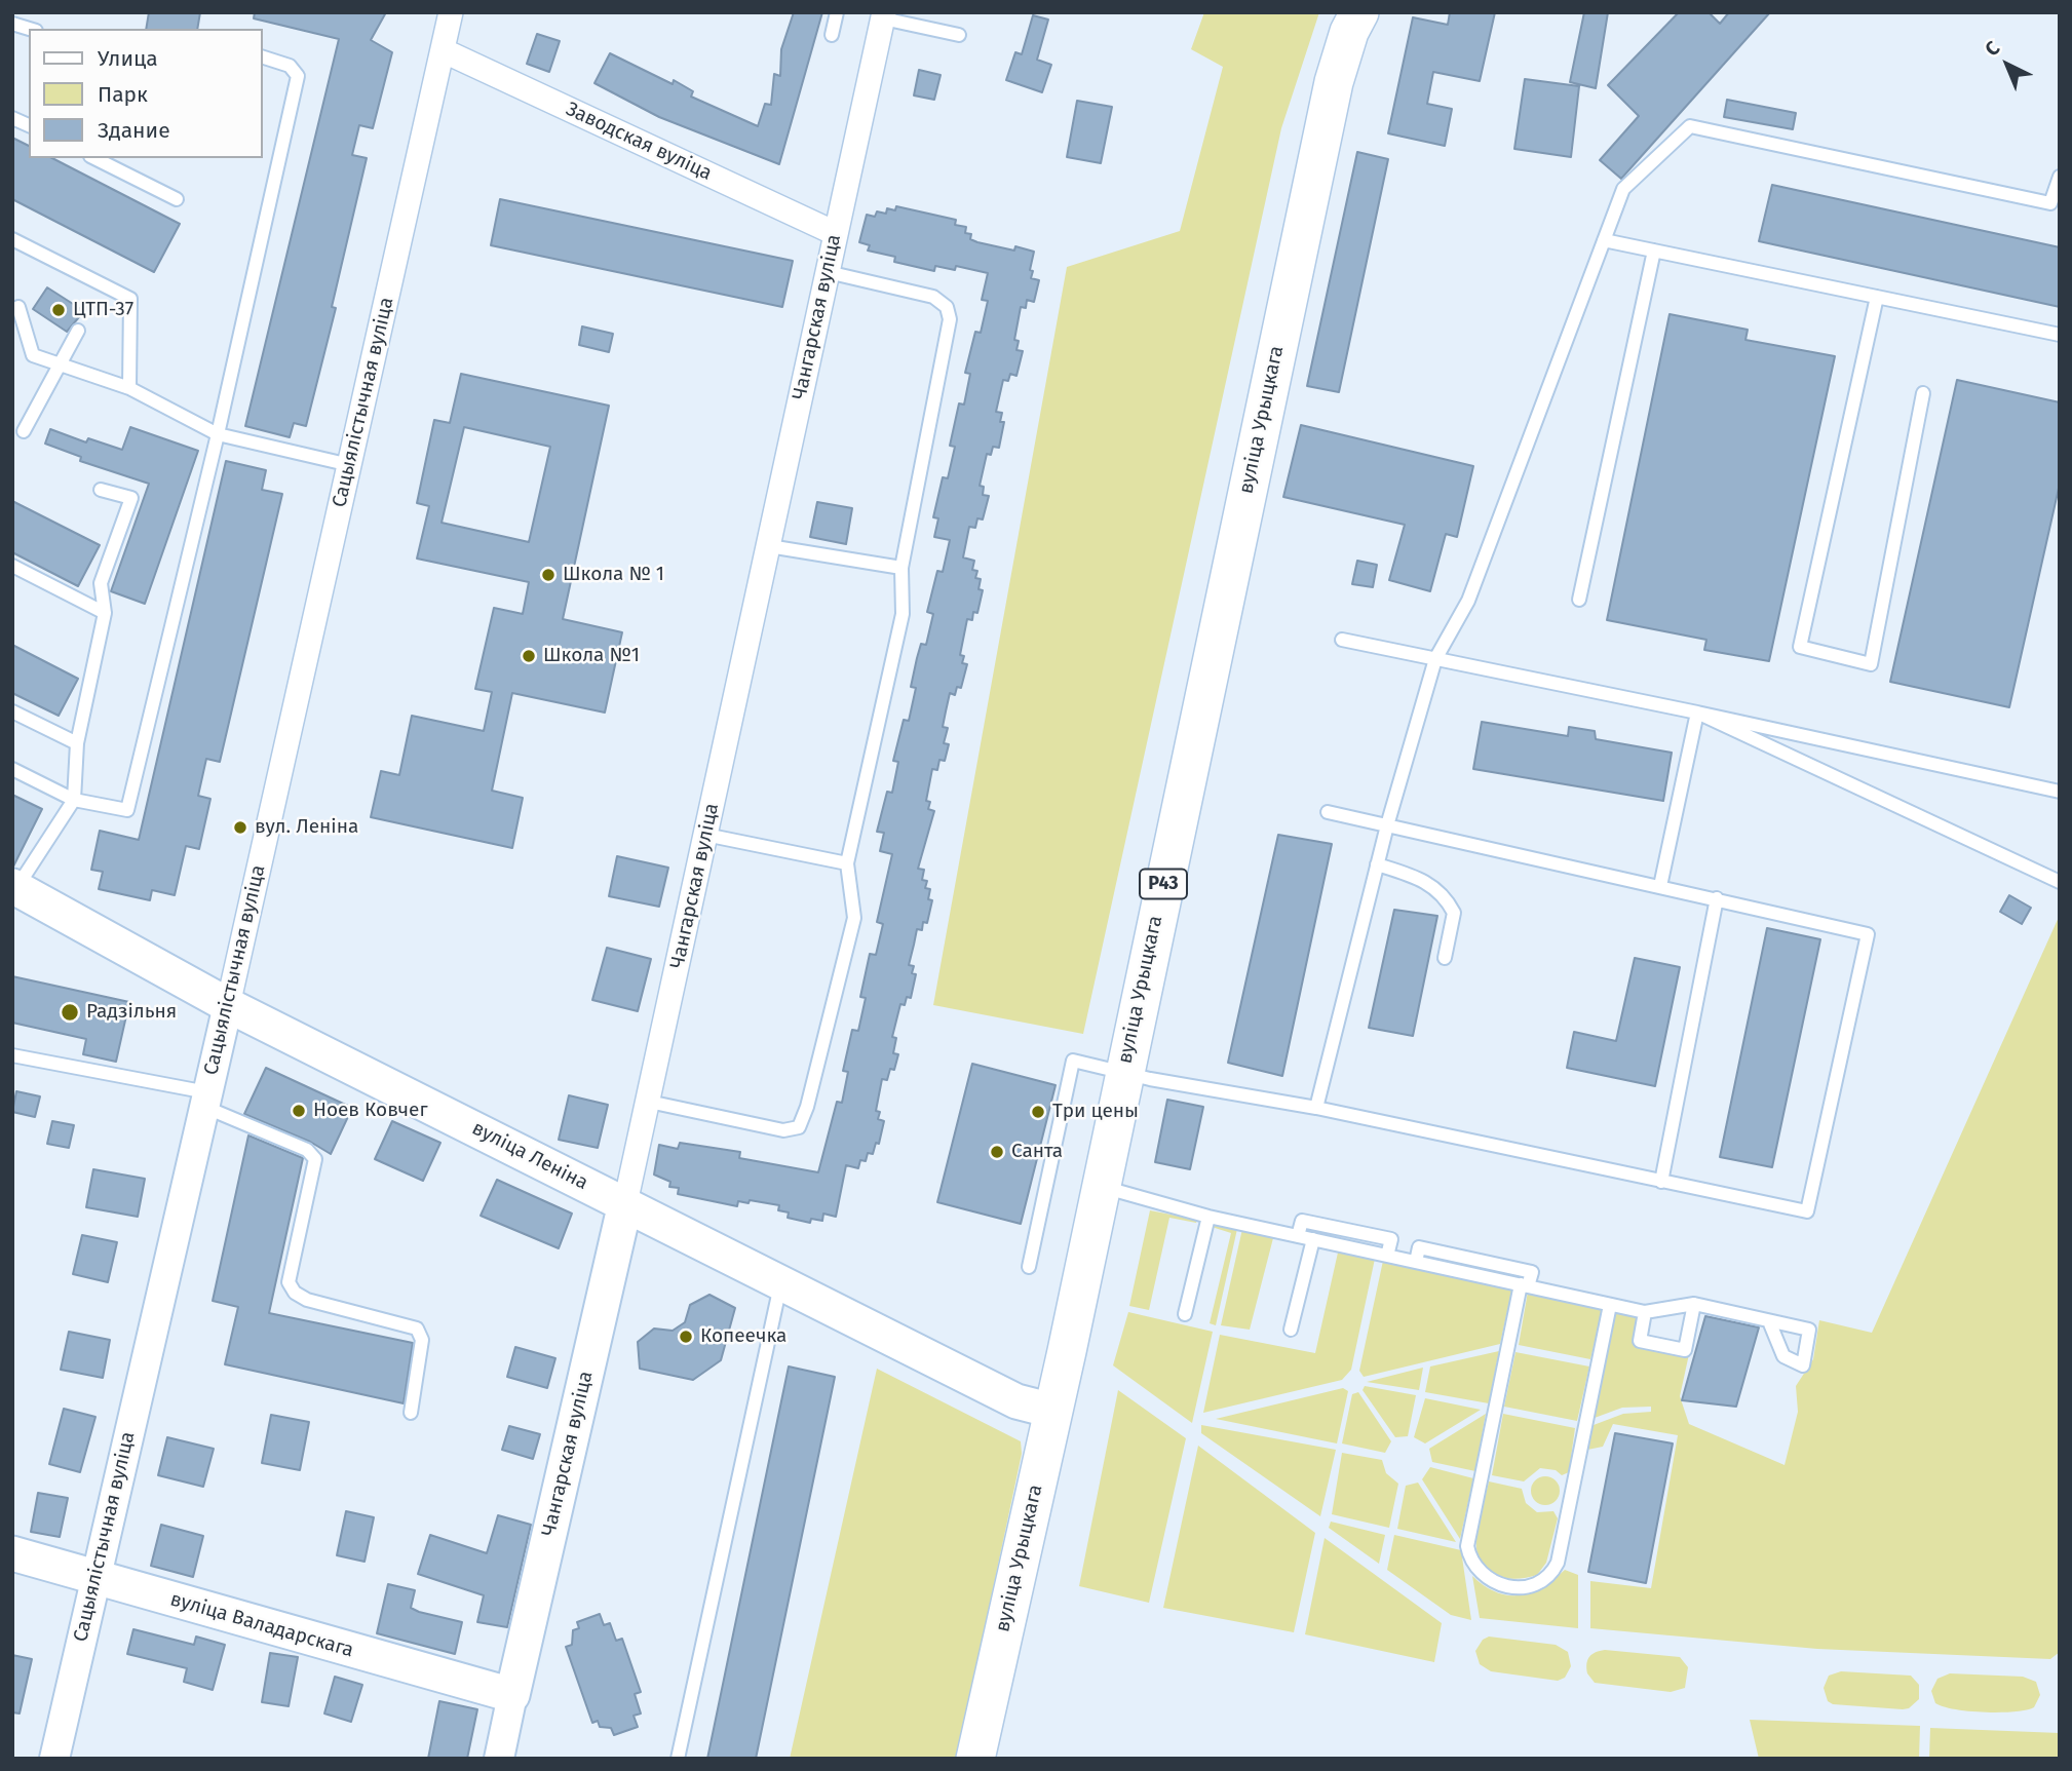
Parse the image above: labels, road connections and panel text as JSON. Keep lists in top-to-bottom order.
{
  "streets": {
    "main road": [
      "Чангарская вуліца",
      "вуліца Урыцкага",
      "Р43",
      "вуліца Леніна",
      "вуліца Валадарскага"
    ],
    "street": ["Заводская вуліца", "Сацыялістычная вуліца"]
  },
  "crossings": [
    ["Заводская вуліца", "Чангарская вуліца"],
    ["Заводская вуліца", "Сацыялістычная вуліца"],
    ["Чангарская вуліца", "вуліца Леніна"],
    ["Чангарская вуліца", "вуліца Валадарскага"],
    ["Сацыялістычная вуліца", "вуліца Леніна"],
    ["Сацыялістычная вуліца", "вуліца Валадарскага"],
    ["вуліца Урыцкага", "вуліца Леніна"]
  ],
  "places": [
    "ЦТП-37",
    "Школа № 1",
    "Школа №1",
    "вул. Леніна",
    "Радзільня",
    "Ноев Ковчег",
    "Три цены",
    "Санта",
    "Копеечка"
  ],
  "legend": ["Улица", "Парк", "Здание"],
  "north": "top left"
}
